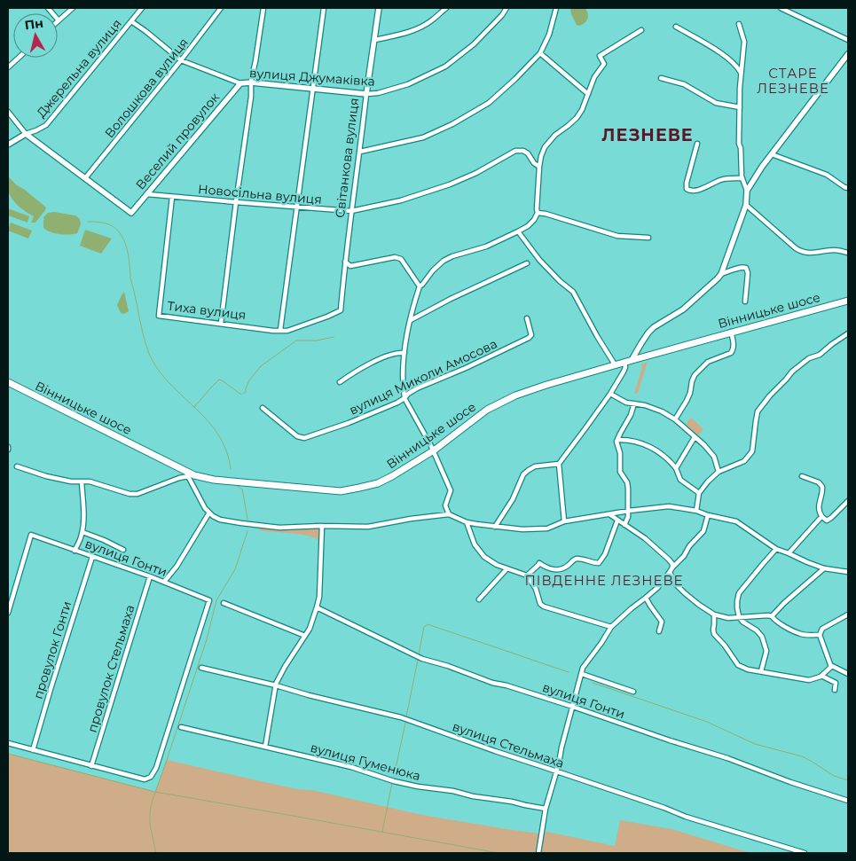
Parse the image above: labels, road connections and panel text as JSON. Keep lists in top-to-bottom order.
{
  "streets": {
    "main road": ["Вінницьке шосе"],
    "street": [
      "Джерельна вулиця",
      "вулиця Джумаківка",
      "Волошкова вулиця",
      "Веселий провулок",
      "Світанкова вулиця",
      "Новосільна вулиця",
      "Тиха вулиця",
      "вулиця Миколи Амосова",
      "вулиця Гонти",
      "провулок Гонти",
      "провулок Стельмаха",
      "вулиця Стельмаха",
      "вулиця Гуменюка"
    ]
  },
  "crossings": [
    ["Джерельна вулиця", "вулиця Джумаківка"],
    ["вулиця Джумаківка", "Волошкова вулиця"],
    ["вулиця Джумаківка", "Веселий провулок"],
    ["вулиця Джумаківка", "Світанкова вулиця"],
    ["Волошкова вулиця", "Веселий провулок"],
    ["Веселий провулок", "Новосільна вулиця"],
    ["Світанкова вулиця", "Новосільна вулиця"],
    ["Світанкова вулиця", "Тиха вулиця"],
    ["Новосільна вулиця", "Тиха вулиця"],
    ["вулиця Гонти", "провулок Гонти"],
    ["вулиця Гонти", "провулок Стельмаха"]
  ],
  "districts": ["СТАРЕ ЛЕЗНЕВЕ", "ЛЕЗНЕВЕ", "ПІВДЕННЕ ЛЕЗНЕВЕ"],
  "north": "top"
}
